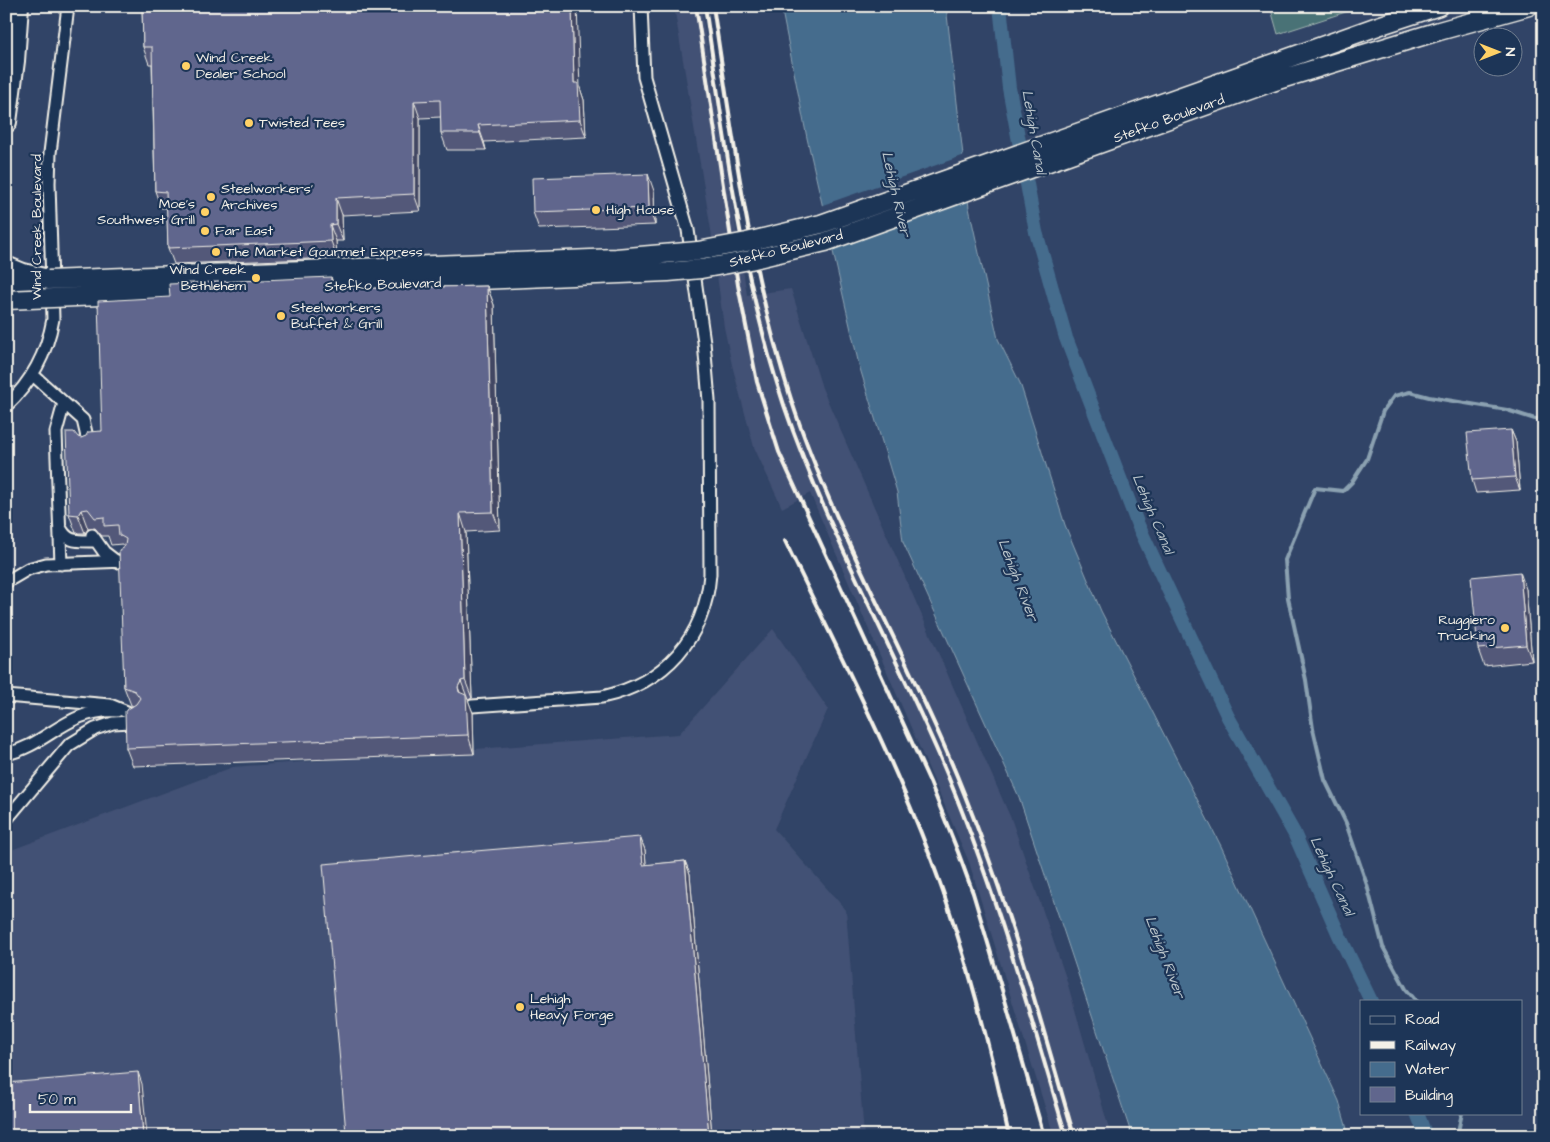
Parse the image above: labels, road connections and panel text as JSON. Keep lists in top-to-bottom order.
{
  "streets": {
    "main road": ["Stefko Boulevard"],
    "street": ["Wind Creek Boulevard"]
  },
  "water": ["Lehigh Canal", "Lehigh River"],
  "places": [
    "Wind Creek Dealer School",
    "Twisted Tees",
    "Steelworkers' Archives",
    "High House",
    "Moe's Southwest Grill",
    "Far East",
    "The Market Gourmet Express",
    "Wind Creek Bethlehem",
    "Steelworkers Buffet & Grill",
    "Ruggiero Trucking",
    "Lehigh Heavy Forge"
  ],
  "legend": [
    "Road",
    "Railway",
    "Water",
    "Building"
  ],
  "scale_bar": "50 m",
  "north": "right"
}
